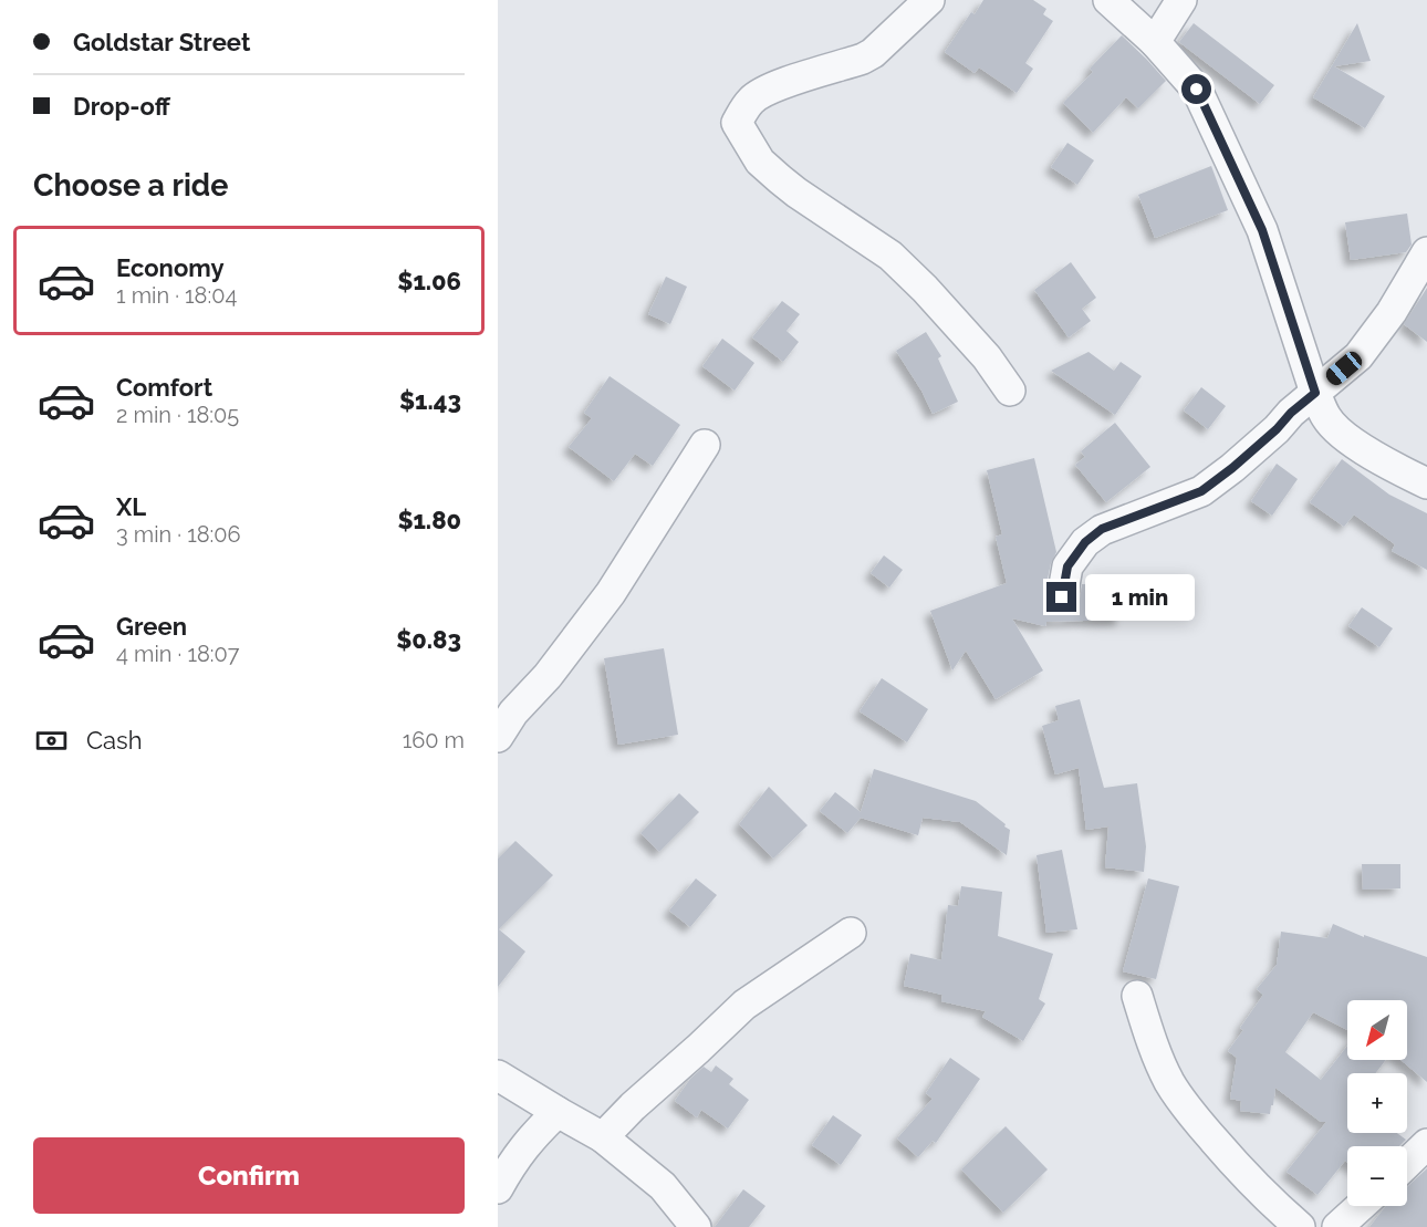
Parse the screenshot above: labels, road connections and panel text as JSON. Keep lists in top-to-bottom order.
{
  "north": "bottom left",
  "page": {
    "banner": ["Goldstar Street", "Drop-off"],
    "heading": "Choose a ride",
    "list": [
      {
        "name": "Economy",
        "note": "1 min · 18:04",
        "value": "$1.06"
      },
      {
        "name": "Comfort",
        "note": "2 min · 18:05",
        "value": "$1.43"
      },
      {
        "name": "XL",
        "note": "3 min · 18:06",
        "value": "$1.80"
      },
      {
        "name": "Green",
        "note": "4 min · 18:07",
        "value": "$0.83"
      }
    ],
    "bubble": "1 min",
    "pay": ["Cash", "160 m"],
    "map_buttons": ["+", "−"],
    "buttons": "Confirm"
  }
}
